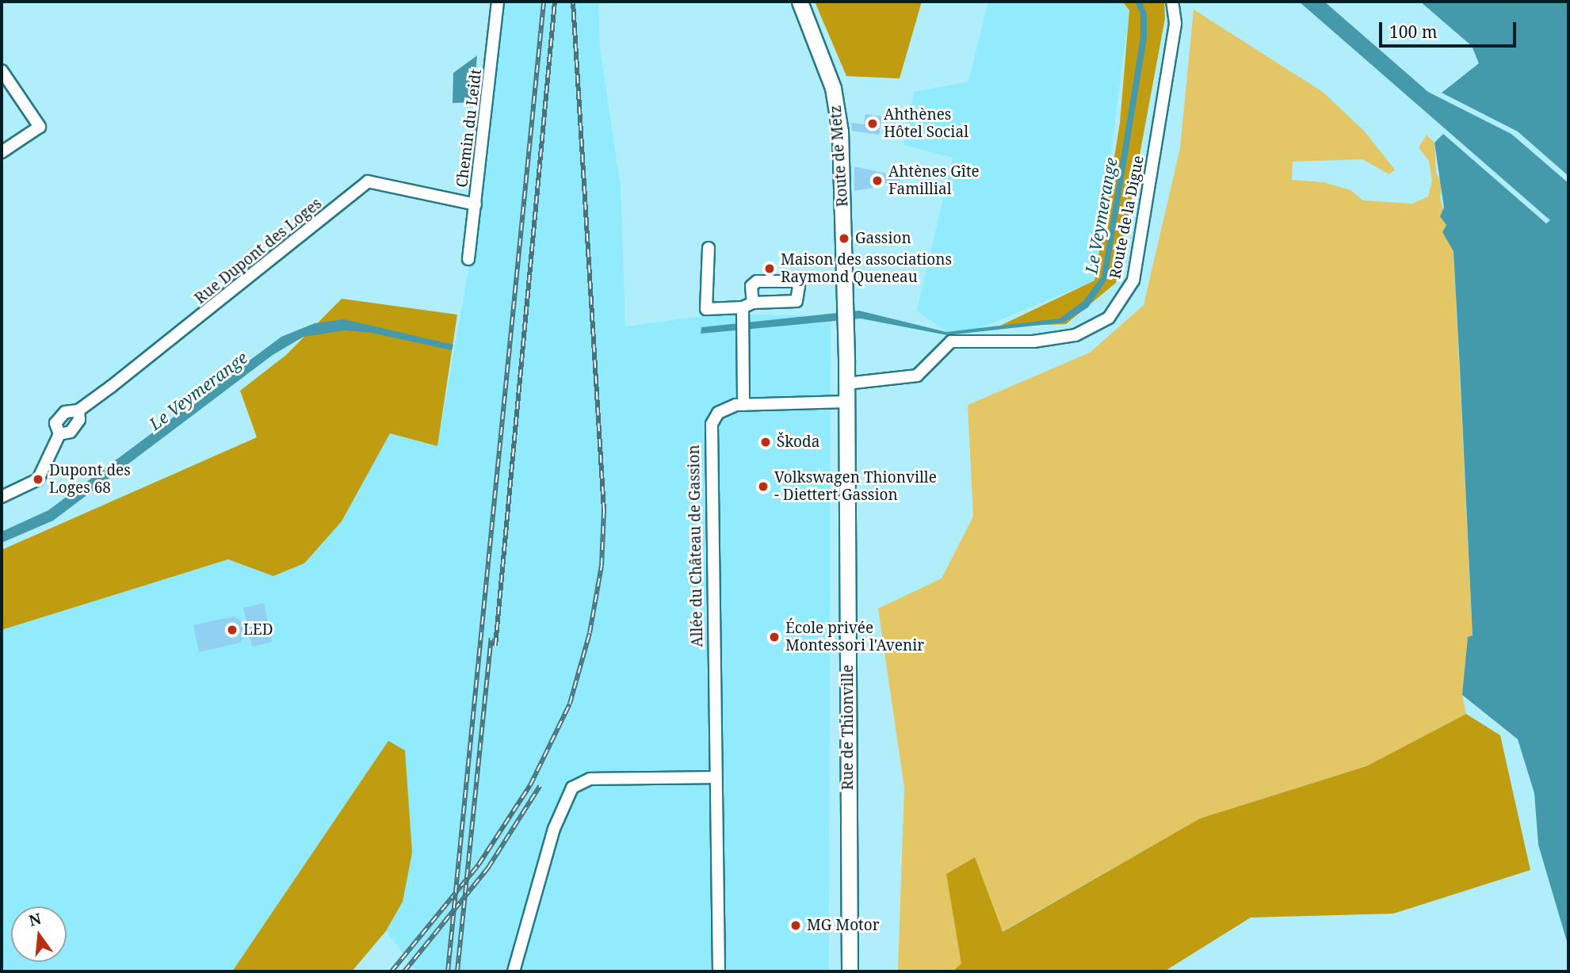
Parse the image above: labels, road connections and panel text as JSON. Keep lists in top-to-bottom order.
{
  "streets": {
    "main road": ["Route de Metz", "Rue de Thionville"],
    "street": [
      "Chemin du Leidt",
      "Route de la Digue",
      "Rue Dupont des Loges",
      "Allée du Château de Gassion"
    ]
  },
  "crossings": [
    ["Chemin du Leidt", "Rue Dupont des Loges"],
    ["Route de Metz", "Route de la Digue"],
    ["Route de Metz", "Rue de Thionville"],
    ["Route de la Digue", "Rue de Thionville"],
    ["Allée du Château de Gassion", "Rue de Thionville"]
  ],
  "water": ["Le Veymerange"],
  "places": [
    "Ahthènes Hôtel Social",
    "Ahtènes Gîte Famillial",
    "Gassion",
    "Maison des associations Raymond Queneau",
    "Škoda",
    "Dupont des Loges 68",
    "Volkswagen Thionville - Diettert Gassion",
    "LED",
    "École privée Montessori l'Avenir",
    "MG Motor"
  ],
  "scale_bar": "100 m",
  "north": "top"
}
